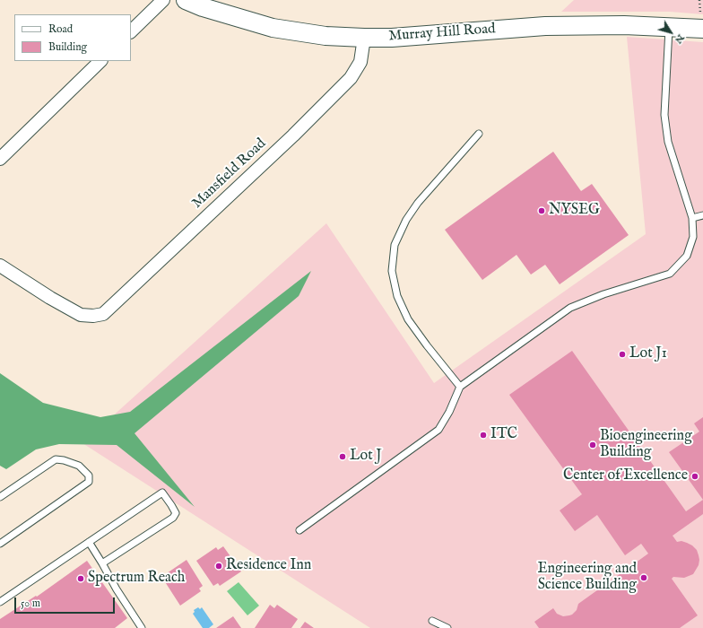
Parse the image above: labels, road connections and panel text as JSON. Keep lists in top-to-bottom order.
{
  "streets": {
    "street": ["Murray Hill Road", "Mansfield Road"]
  },
  "crossings": [
    ["Murray Hill Road", "Mansfield Road"]
  ],
  "places": [
    "NYSEG",
    "Lot J1",
    "ITC",
    "Bioengineering Building",
    "Lot J",
    "Center of Excellence",
    "Residence Inn",
    "Engineering and Science Building",
    "Spectrum Reach"
  ],
  "legend": ["Road", "Building"],
  "scale_bar": "50 m",
  "north": "bottom right"
}
